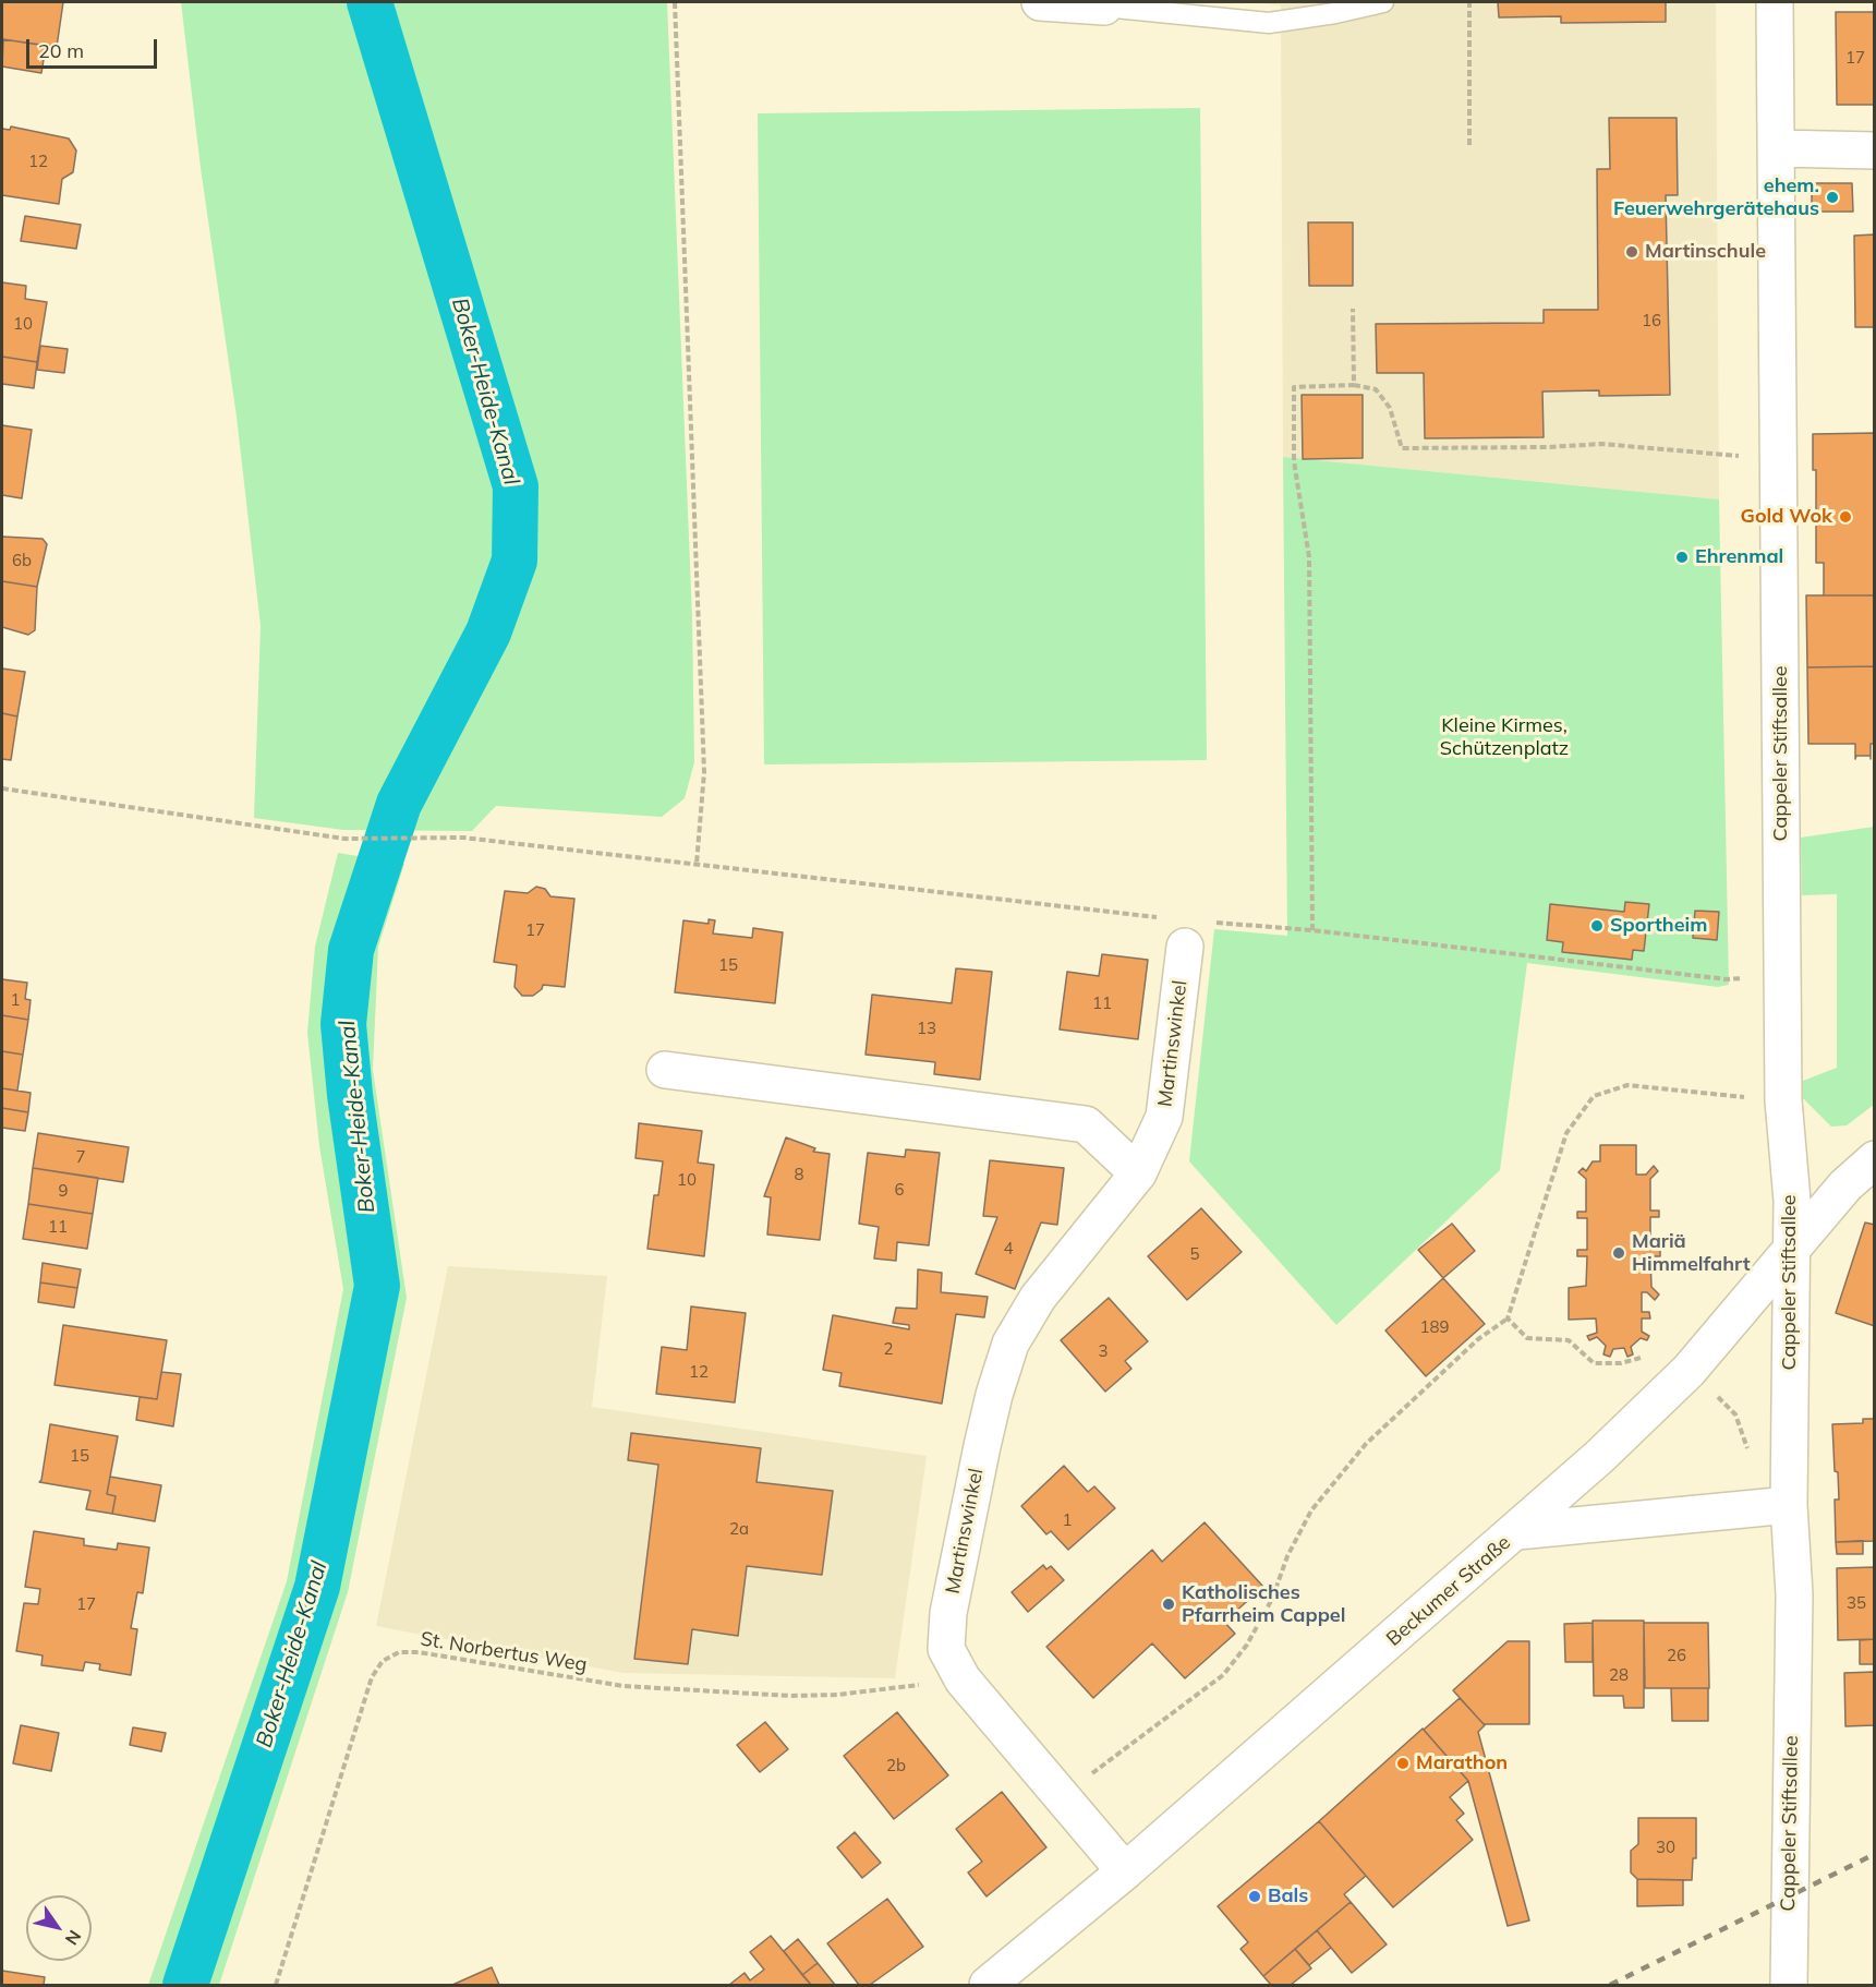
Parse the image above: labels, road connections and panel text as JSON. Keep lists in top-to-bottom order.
{
  "streets": {
    "street": ["Cappeler Stiftsallee", "Martinswinkel", "Beckumer Straße"],
    "path": ["St. Norbertus Weg"]
  },
  "crossings": [
    ["Cappeler Stiftsallee", "Beckumer Straße"],
    ["Martinswinkel", "Beckumer Straße"],
    ["Martinswinkel", "St. Norbertus Weg"]
  ],
  "water": ["Boker-Heide-Kanal"],
  "parks": ["Kleine Kirmes, Schützenplatz"],
  "places": [
    "ehem. Feuerwehrgerätehaus",
    "Martinschule",
    "Gold Wok",
    "Ehrenmal",
    "Sportheim",
    "Mariä Himmelfahrt",
    "Katholisches Pfarrheim Cappel",
    "Marathon",
    "Bals"
  ],
  "house_numbers": [
    "17",
    "12",
    "16",
    "10",
    "6b",
    "17",
    "15",
    "1",
    "11",
    "13",
    "7",
    "8",
    "10",
    "6",
    "9",
    "11",
    "4",
    "5",
    "189",
    "2",
    "3",
    "12",
    "15",
    "1",
    "2a",
    "35",
    "17",
    "26",
    "28",
    "2b",
    "30"
  ],
  "scale_bar": "20 m",
  "north": "bottom right"
}
